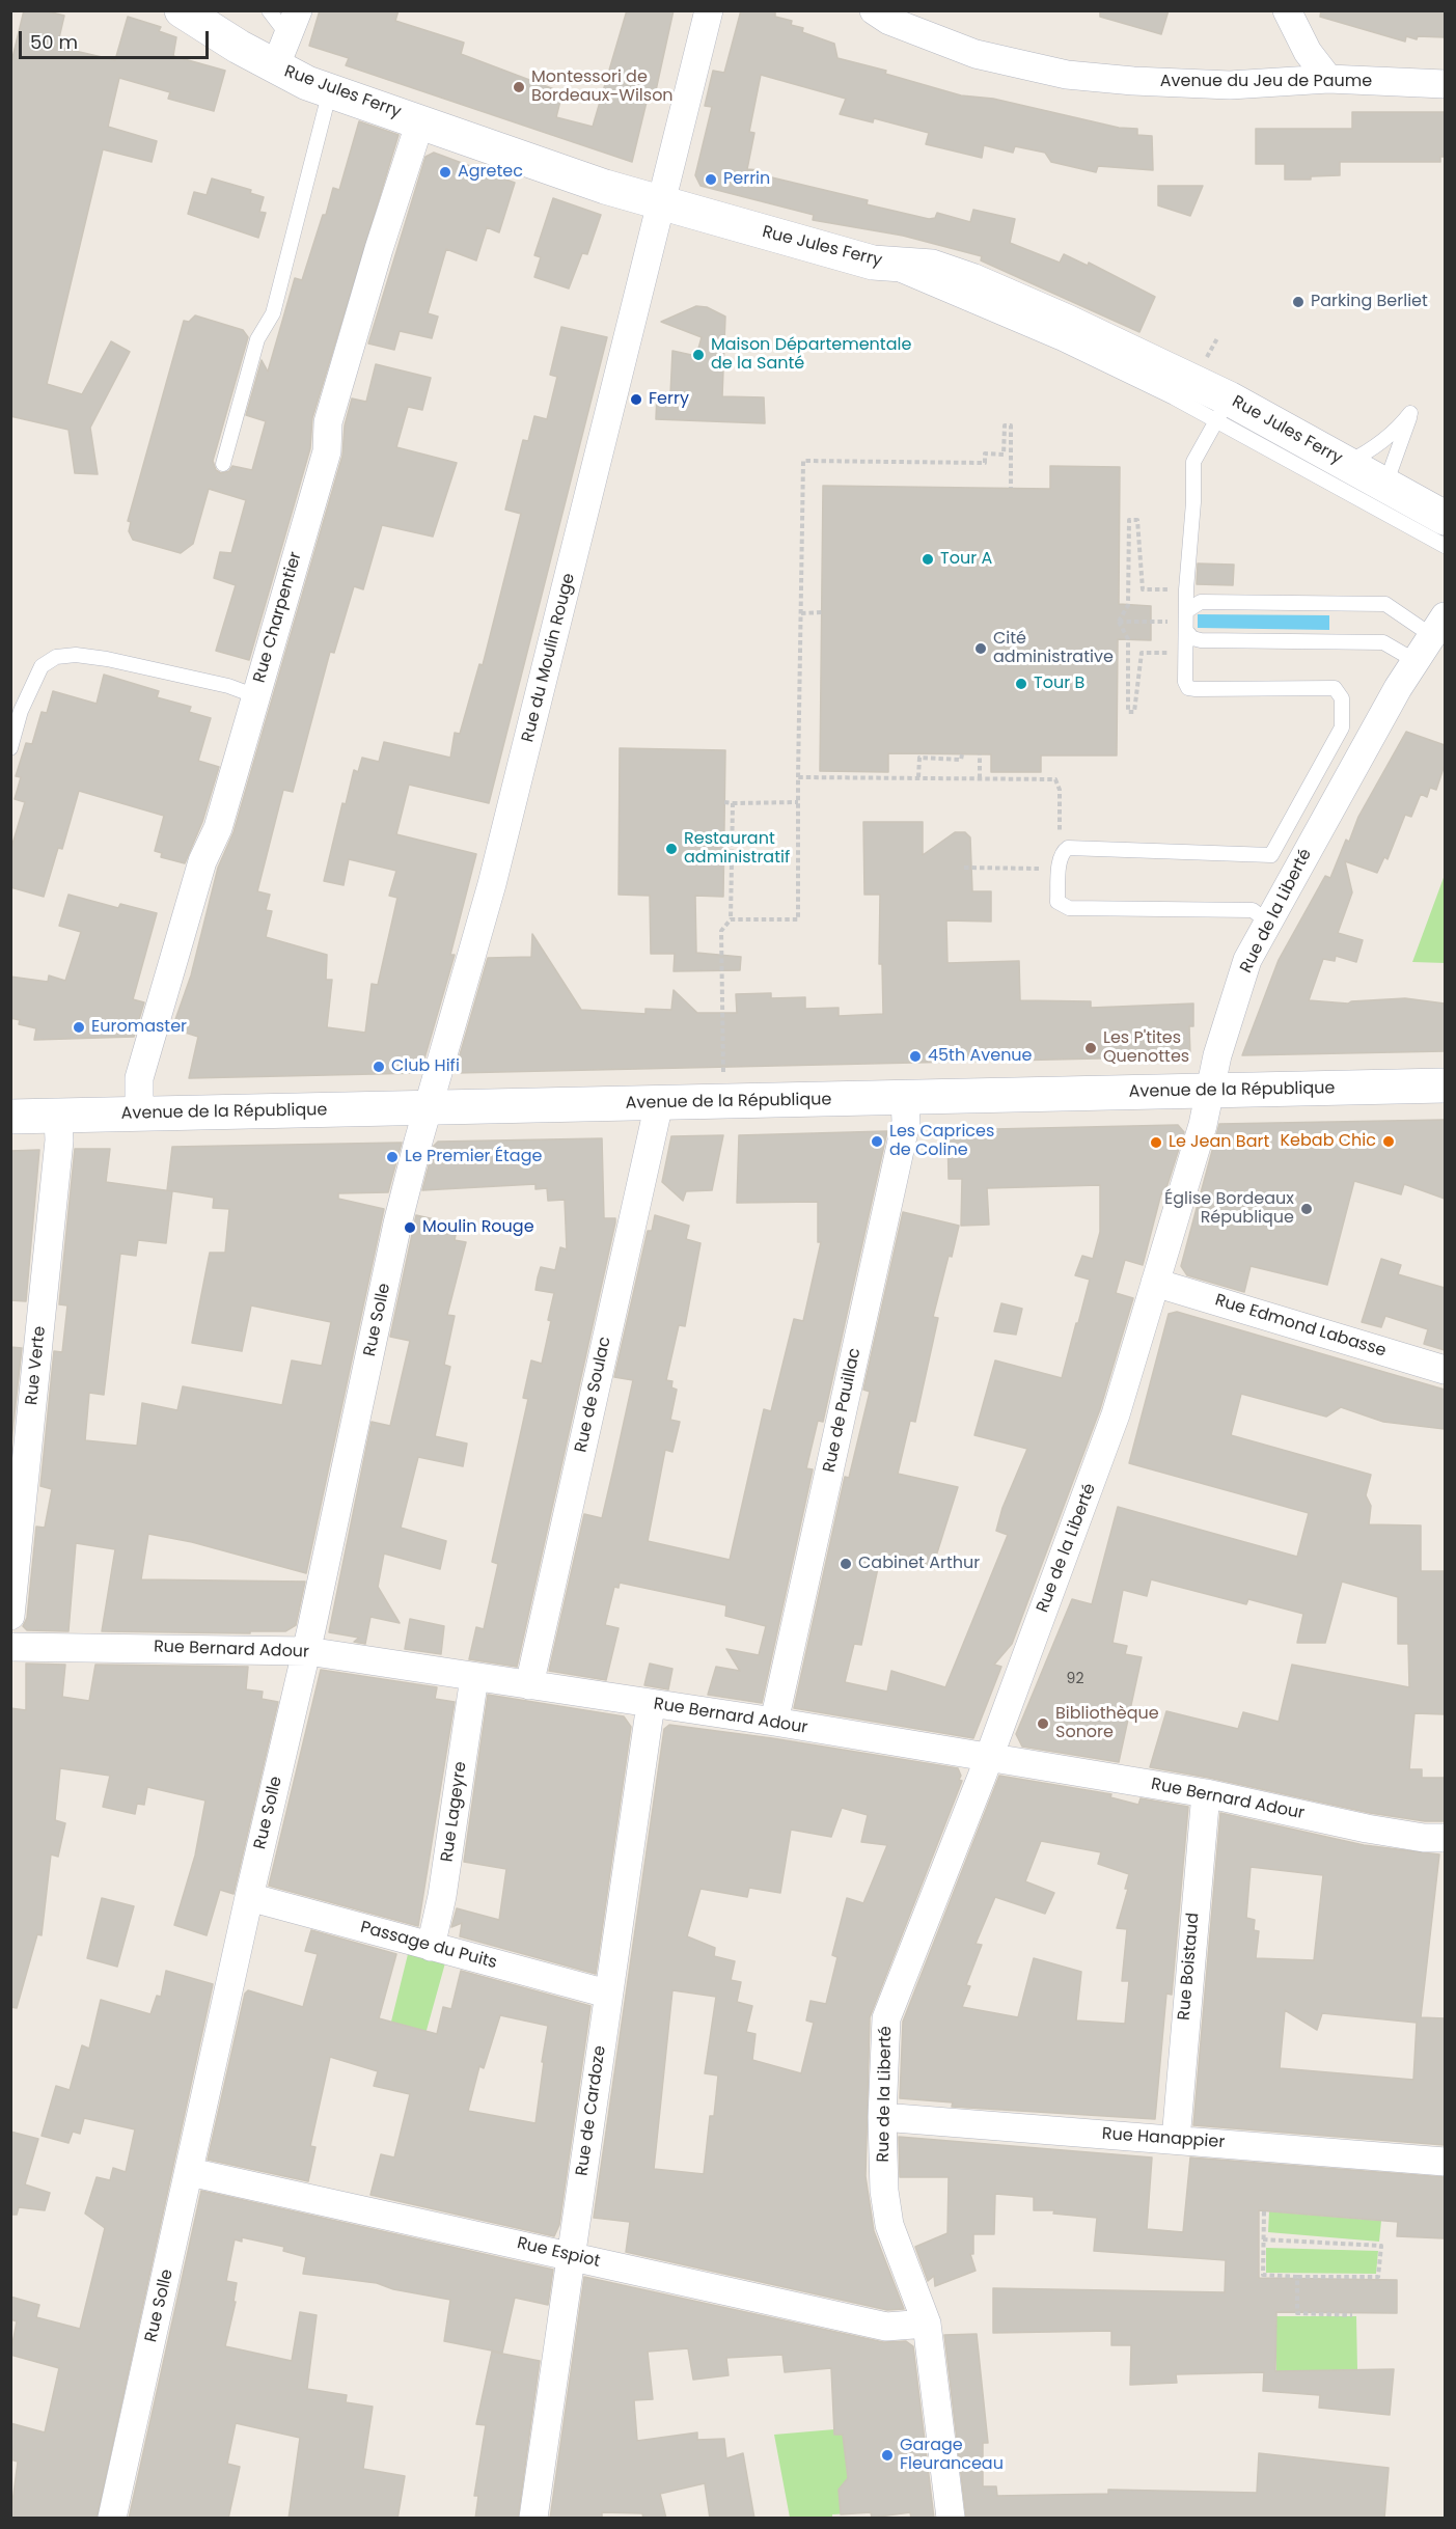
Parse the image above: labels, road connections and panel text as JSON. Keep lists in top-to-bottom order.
{
  "streets": {
    "main road": ["Rue Jules Ferry", "Avenue de la République"],
    "street": [
      "Avenue du Jeu de Paume",
      "Rue Charpentier",
      "Rue du Moulin Rouge",
      "Rue de la Liberté",
      "Rue Solle",
      "Rue Edmond Labasse",
      "Rue Verte",
      "Rue de Soulac",
      "Rue de Pauillac",
      "Rue Bernard Adour",
      "Rue Lageyre",
      "Passage du Puits",
      "Rue Boistaud",
      "Rue de Cardoze",
      "Rue Hanappier",
      "Rue Espiot"
    ]
  },
  "crossings": [
    ["Rue Jules Ferry", "Rue Charpentier"],
    ["Rue Jules Ferry", "Rue du Moulin Rouge"],
    ["Rue Charpentier", "Avenue de la République"],
    ["Rue du Moulin Rouge", "Avenue de la République"],
    ["Rue du Moulin Rouge", "Rue Solle"],
    ["Rue de la Liberté", "Avenue de la République"],
    ["Rue de la Liberté", "Rue Edmond Labasse"],
    ["Rue de la Liberté", "Rue Bernard Adour"],
    ["Rue de la Liberté", "Rue Hanappier"],
    ["Rue de la Liberté", "Rue Espiot"],
    ["Avenue de la République", "Rue Solle"],
    ["Avenue de la République", "Rue Verte"],
    ["Avenue de la République", "Rue de Soulac"],
    ["Avenue de la République", "Rue de Pauillac"],
    ["Rue Solle", "Rue Bernard Adour"],
    ["Rue Solle", "Passage du Puits"],
    ["Rue Solle", "Rue Espiot"],
    ["Rue de Soulac", "Rue Bernard Adour"],
    ["Rue de Pauillac", "Rue Bernard Adour"],
    ["Rue Bernard Adour", "Rue Lageyre"],
    ["Rue Bernard Adour", "Rue Boistaud"],
    ["Rue Bernard Adour", "Rue de Cardoze"],
    ["Rue Lageyre", "Passage du Puits"],
    ["Passage du Puits", "Rue de Cardoze"],
    ["Rue Boistaud", "Rue Hanappier"],
    ["Rue de Cardoze", "Rue Espiot"]
  ],
  "places": [
    "Montessori de Bordeaux-Wilson",
    "Agretec",
    "Perrin",
    "Parking Berliet",
    "Maison Départementale de la Santé",
    "Ferry",
    "Tour A",
    "Cité administrative",
    "Tour B",
    "Restaurant administratif",
    "Euromaster",
    "Les P'tites Quenottes",
    "45th Avenue",
    "Club Hifi",
    "Les Caprices de Coline",
    "Kebab Chic",
    "Le Jean Bart",
    "Le Premier Étage",
    "Église Bordeaux République",
    "Moulin Rouge",
    "Cabinet Arthur",
    "Bibliothèque Sonore",
    "Garage Fleuranceau"
  ],
  "house_numbers": ["92"],
  "scale_bar": "50 m"
}
